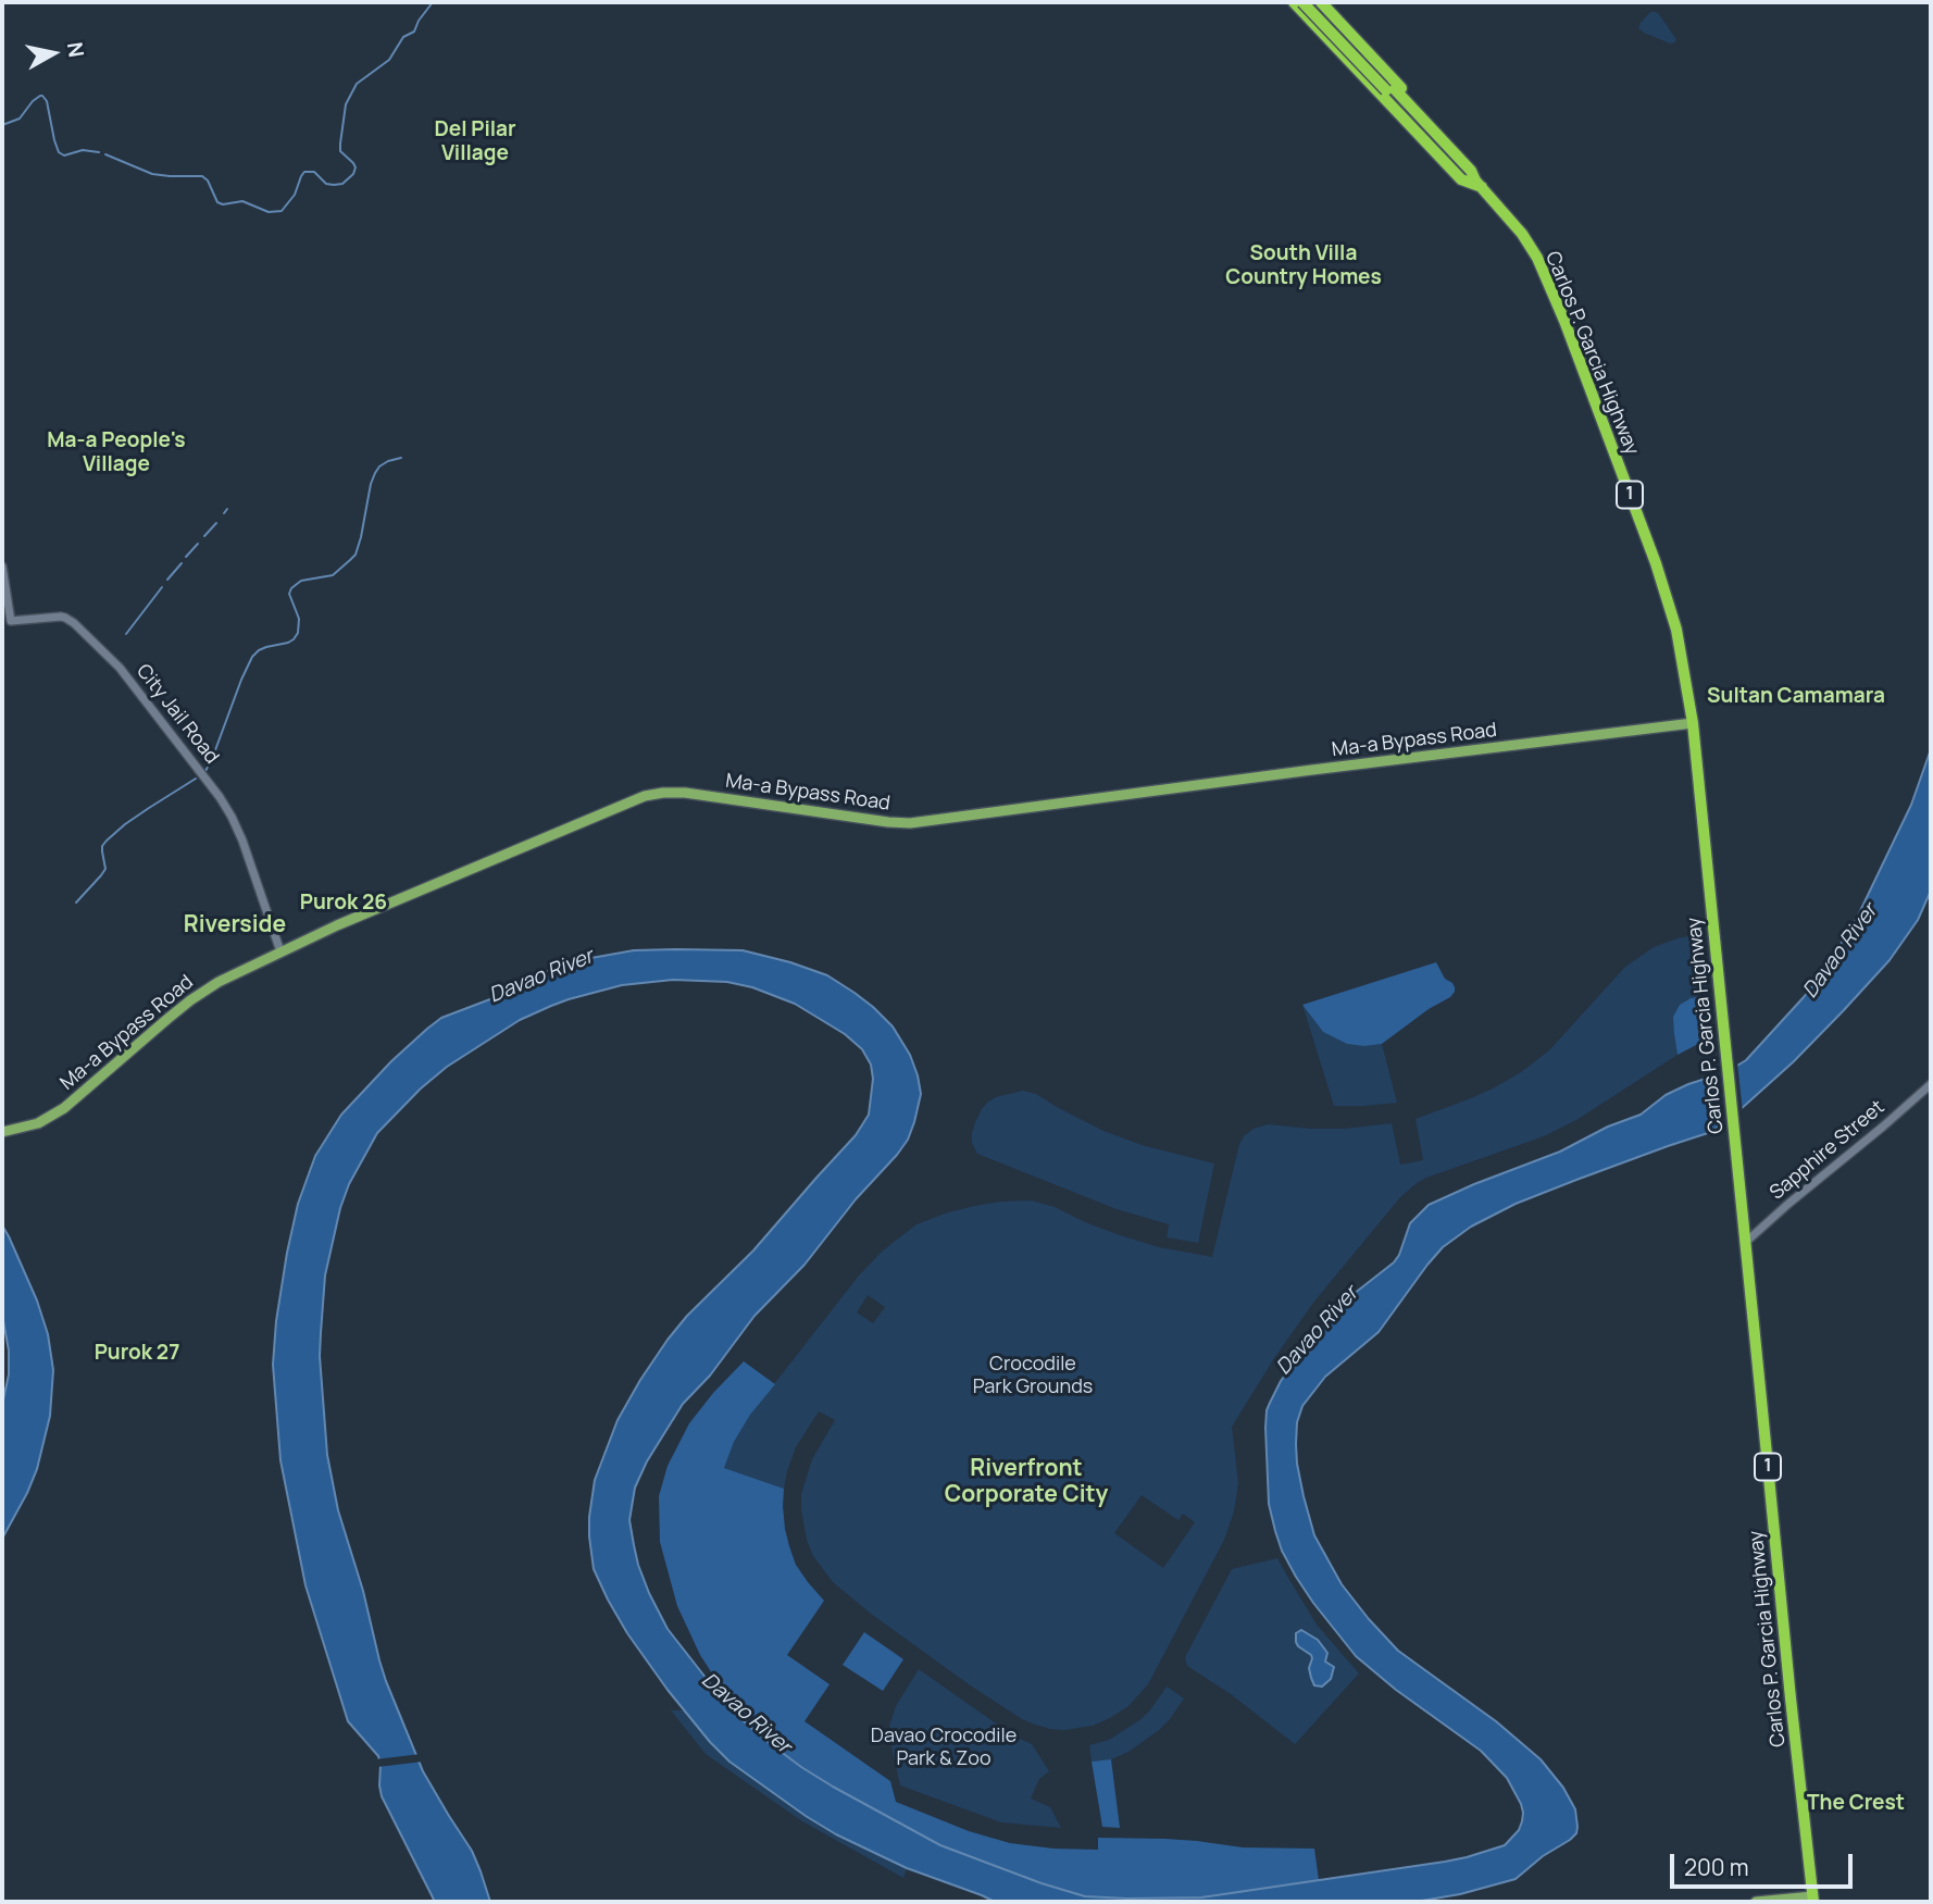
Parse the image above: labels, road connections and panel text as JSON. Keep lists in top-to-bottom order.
{
  "streets": {
    "highway": ["Carlos P. Garcia Highway", "1"],
    "main road": ["Ma-a Bypass Road"],
    "street": ["City Jail Road", "Sapphire Street"]
  },
  "crossings": [
    ["Carlos P. Garcia Highway", "Ma-a Bypass Road"],
    ["Carlos P. Garcia Highway", "Sapphire Street"],
    ["City Jail Road", "Ma-a Bypass Road"]
  ],
  "districts": [
    "Del Pilar Village",
    "South Villa Country Homes",
    "Ma-a People's Village",
    "Sultan Camamara",
    "Purok 26",
    "Riverside",
    "Purok 27",
    "Riverfront Corporate City",
    "The Crest"
  ],
  "water": ["Davao River"],
  "parks": ["Crocodile Park Grounds", "Davao Crocodile Park & Zoo"],
  "scale_bar": "200 m",
  "north": "right"
}
